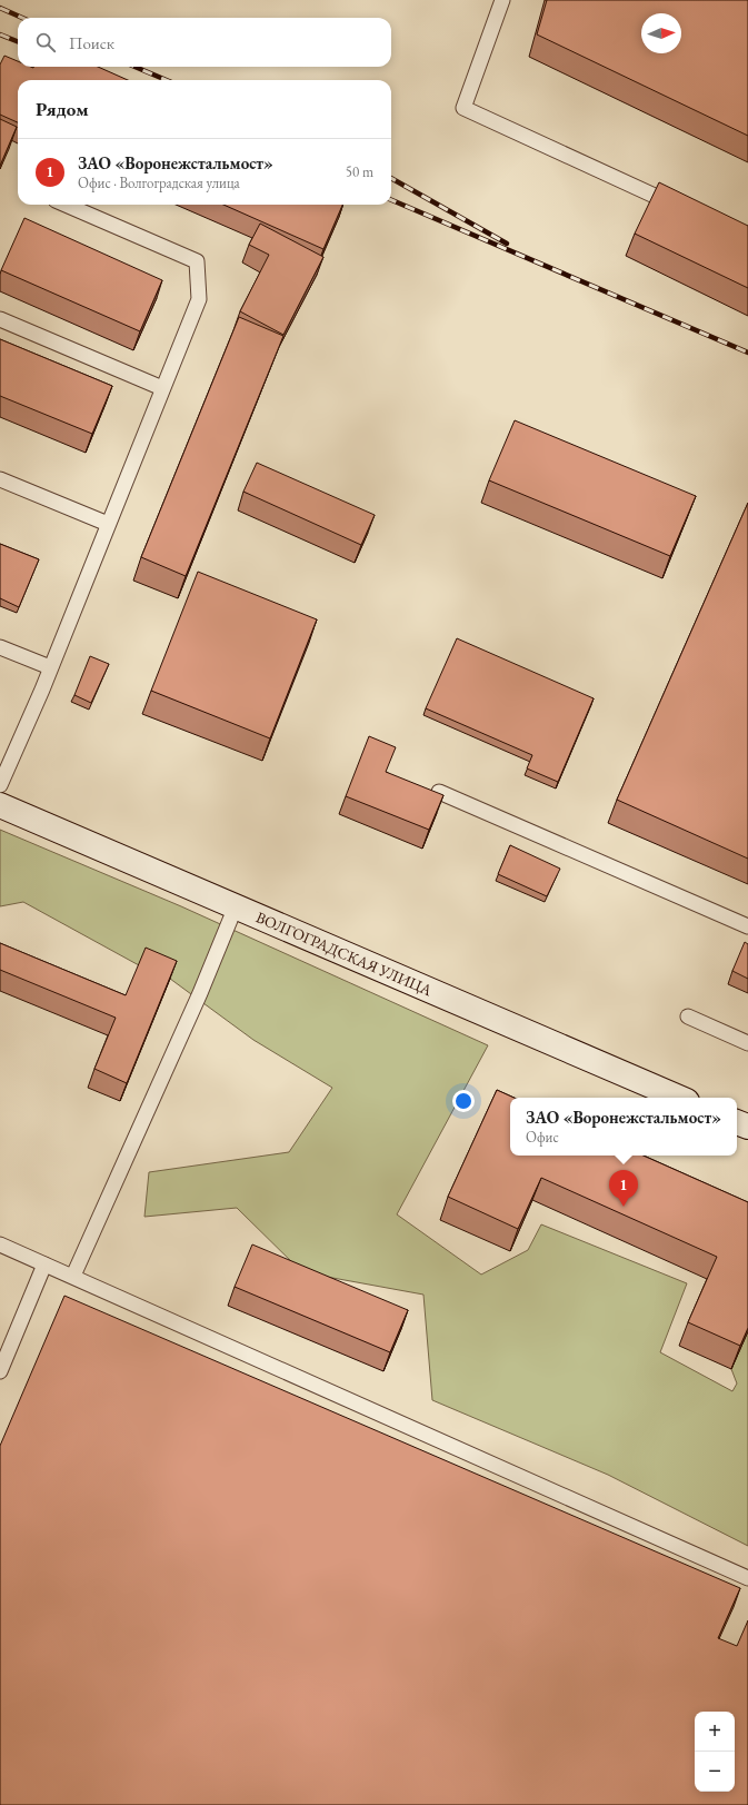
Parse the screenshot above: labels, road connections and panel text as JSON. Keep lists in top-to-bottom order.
{
  "streets": {
    "main road": ["ВОЛГОГРАДСКАЯ УЛИЦА"]
  },
  "north": "right",
  "page": {
    "search": "Поиск",
    "heading": "Рядом",
    "list": [
      {
        "mark": "1",
        "name": "ЗАО «Воронежстальмост»",
        "note": "Офис · Волгоградская улица",
        "value": "50 m"
      }
    ],
    "popup": ["ЗАО «Воронежстальмост»", "Офис"],
    "pins": "1",
    "map_buttons": ["+", "−"]
  }
}
